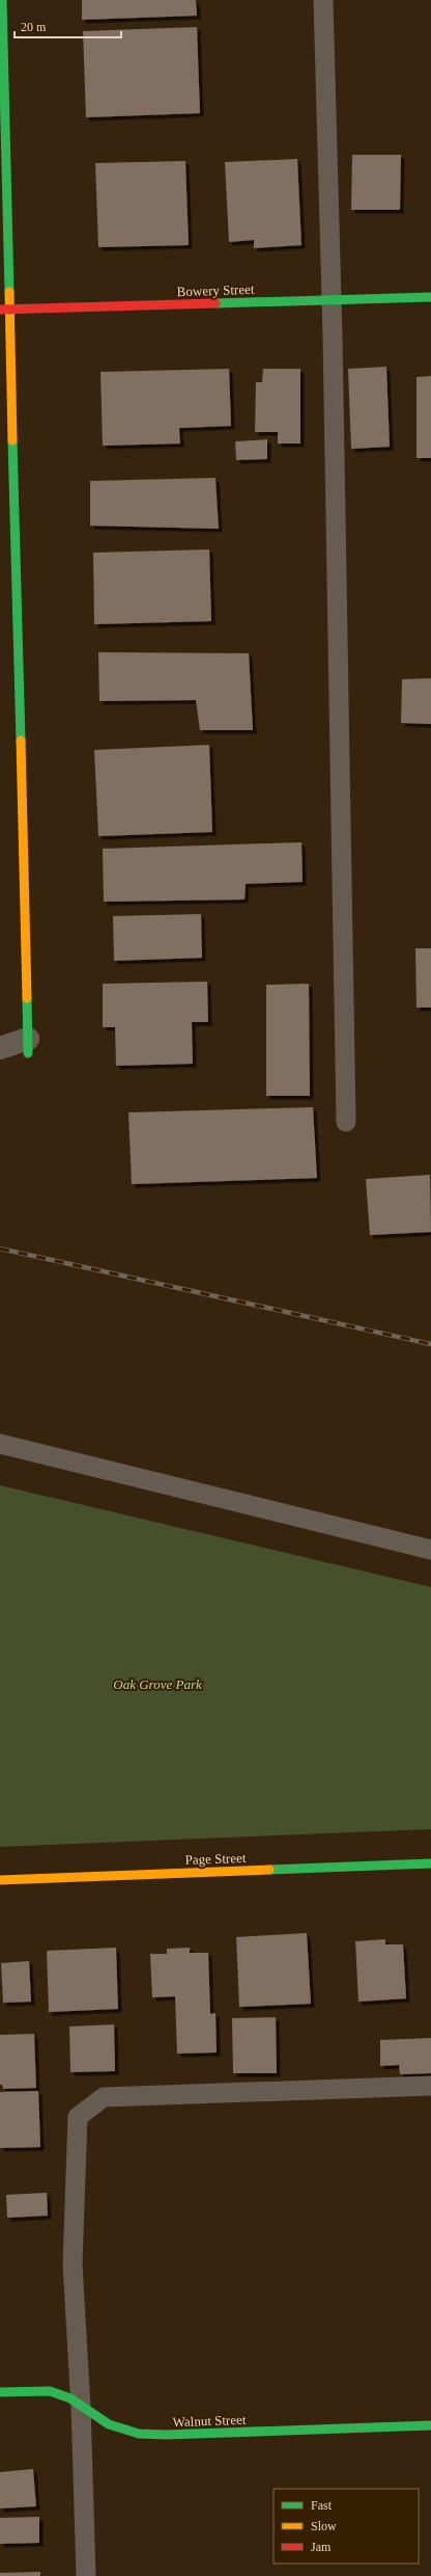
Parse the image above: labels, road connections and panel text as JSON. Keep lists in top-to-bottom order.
{
  "streets": {
    "street": ["Bowery Street", "Page Street", "Walnut Street"]
  },
  "parks": ["Oak Grove Park"],
  "legend": ["Fast", "Slow", "Jam"],
  "scale_bar": "20 m"
}
